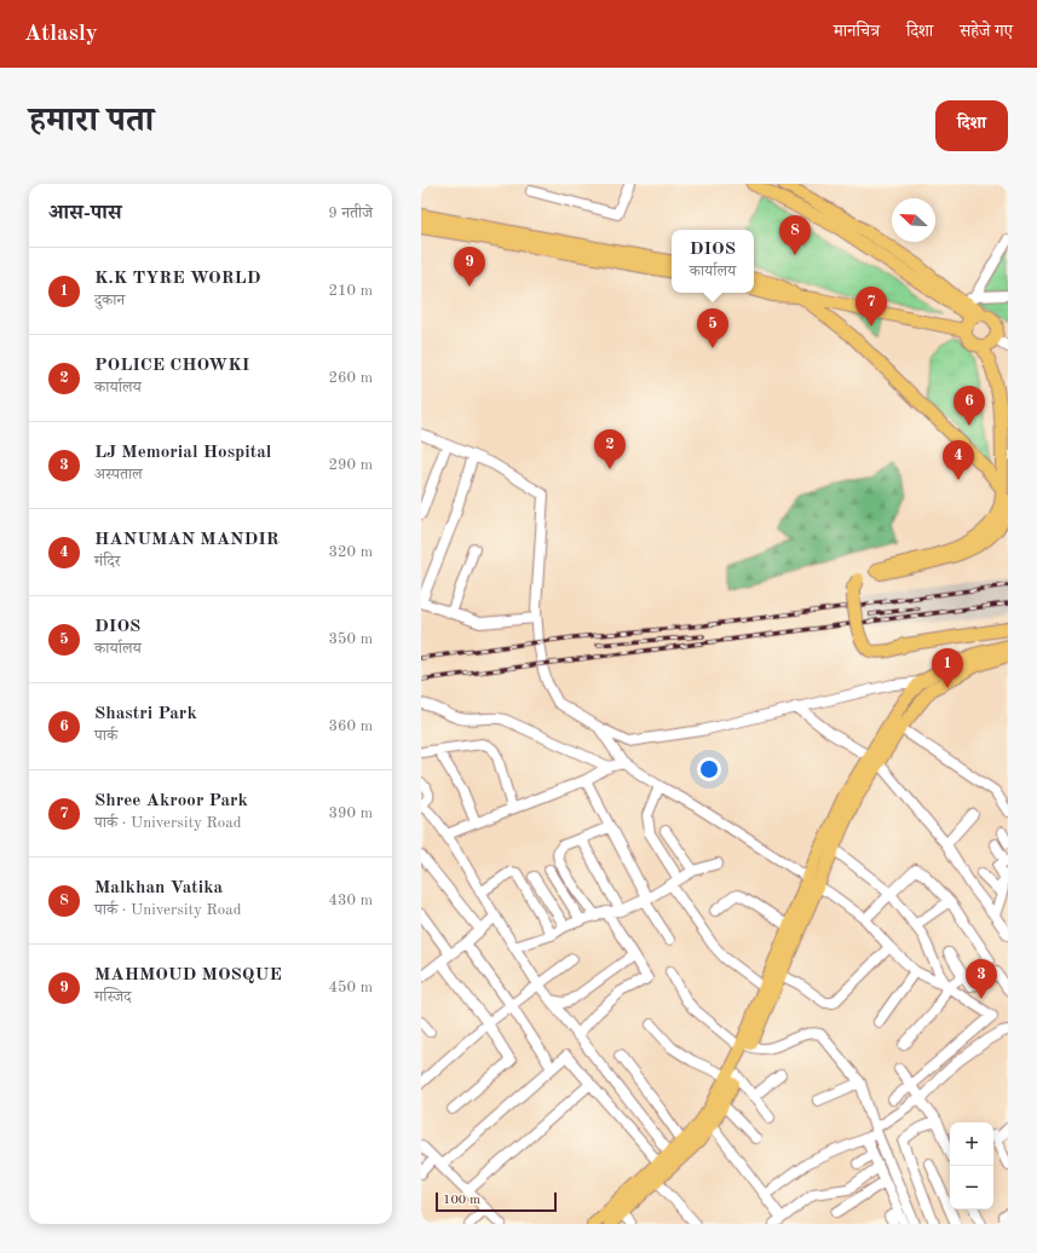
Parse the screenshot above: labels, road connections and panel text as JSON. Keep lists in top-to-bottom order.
{
  "scale_bar": "100 m",
  "north": "top left",
  "page": {
    "header": "Atlasly",
    "nav": ["मानचित्र", "दिशा", "सहेजे गए"],
    "title": "हमारा पता",
    "buttons": "दिशा",
    "heading": ["आस-पास", "9 नतीजे"],
    "pins": [
      "8",
      "9",
      "7",
      "5",
      "6",
      "2",
      "4",
      "1",
      "3"
    ],
    "popup": ["DIOS", "कार्यालय"],
    "list": [
      {
        "mark": "1",
        "name": "K.K TYRE WORLD",
        "note": "दुकान",
        "value": "210 m"
      },
      {
        "mark": "2",
        "name": "POLICE CHOWKI",
        "note": "कार्यालय",
        "value": "260 m"
      },
      {
        "mark": "3",
        "name": "LJ Memorial Hospital",
        "note": "अस्पताल",
        "value": "290 m"
      },
      {
        "mark": "4",
        "name": "HANUMAN MANDIR",
        "note": "मंदिर",
        "value": "320 m"
      },
      {
        "mark": "5",
        "name": "DIOS",
        "note": "कार्यालय",
        "value": "350 m"
      },
      {
        "mark": "6",
        "name": "Shastri Park",
        "note": "पार्क",
        "value": "360 m"
      },
      {
        "mark": "7",
        "name": "Shree Akroor Park",
        "note": "पार्क · University Road",
        "value": "390 m"
      },
      {
        "mark": "8",
        "name": "Malkhan Vatika",
        "note": "पार्क · University Road",
        "value": "430 m"
      },
      {
        "mark": "9",
        "name": "MAHMOUD MOSQUE",
        "note": "मस्जिद",
        "value": "450 m"
      }
    ],
    "map_buttons": ["+", "−"],
    "scale": "100 m"
  }
}
